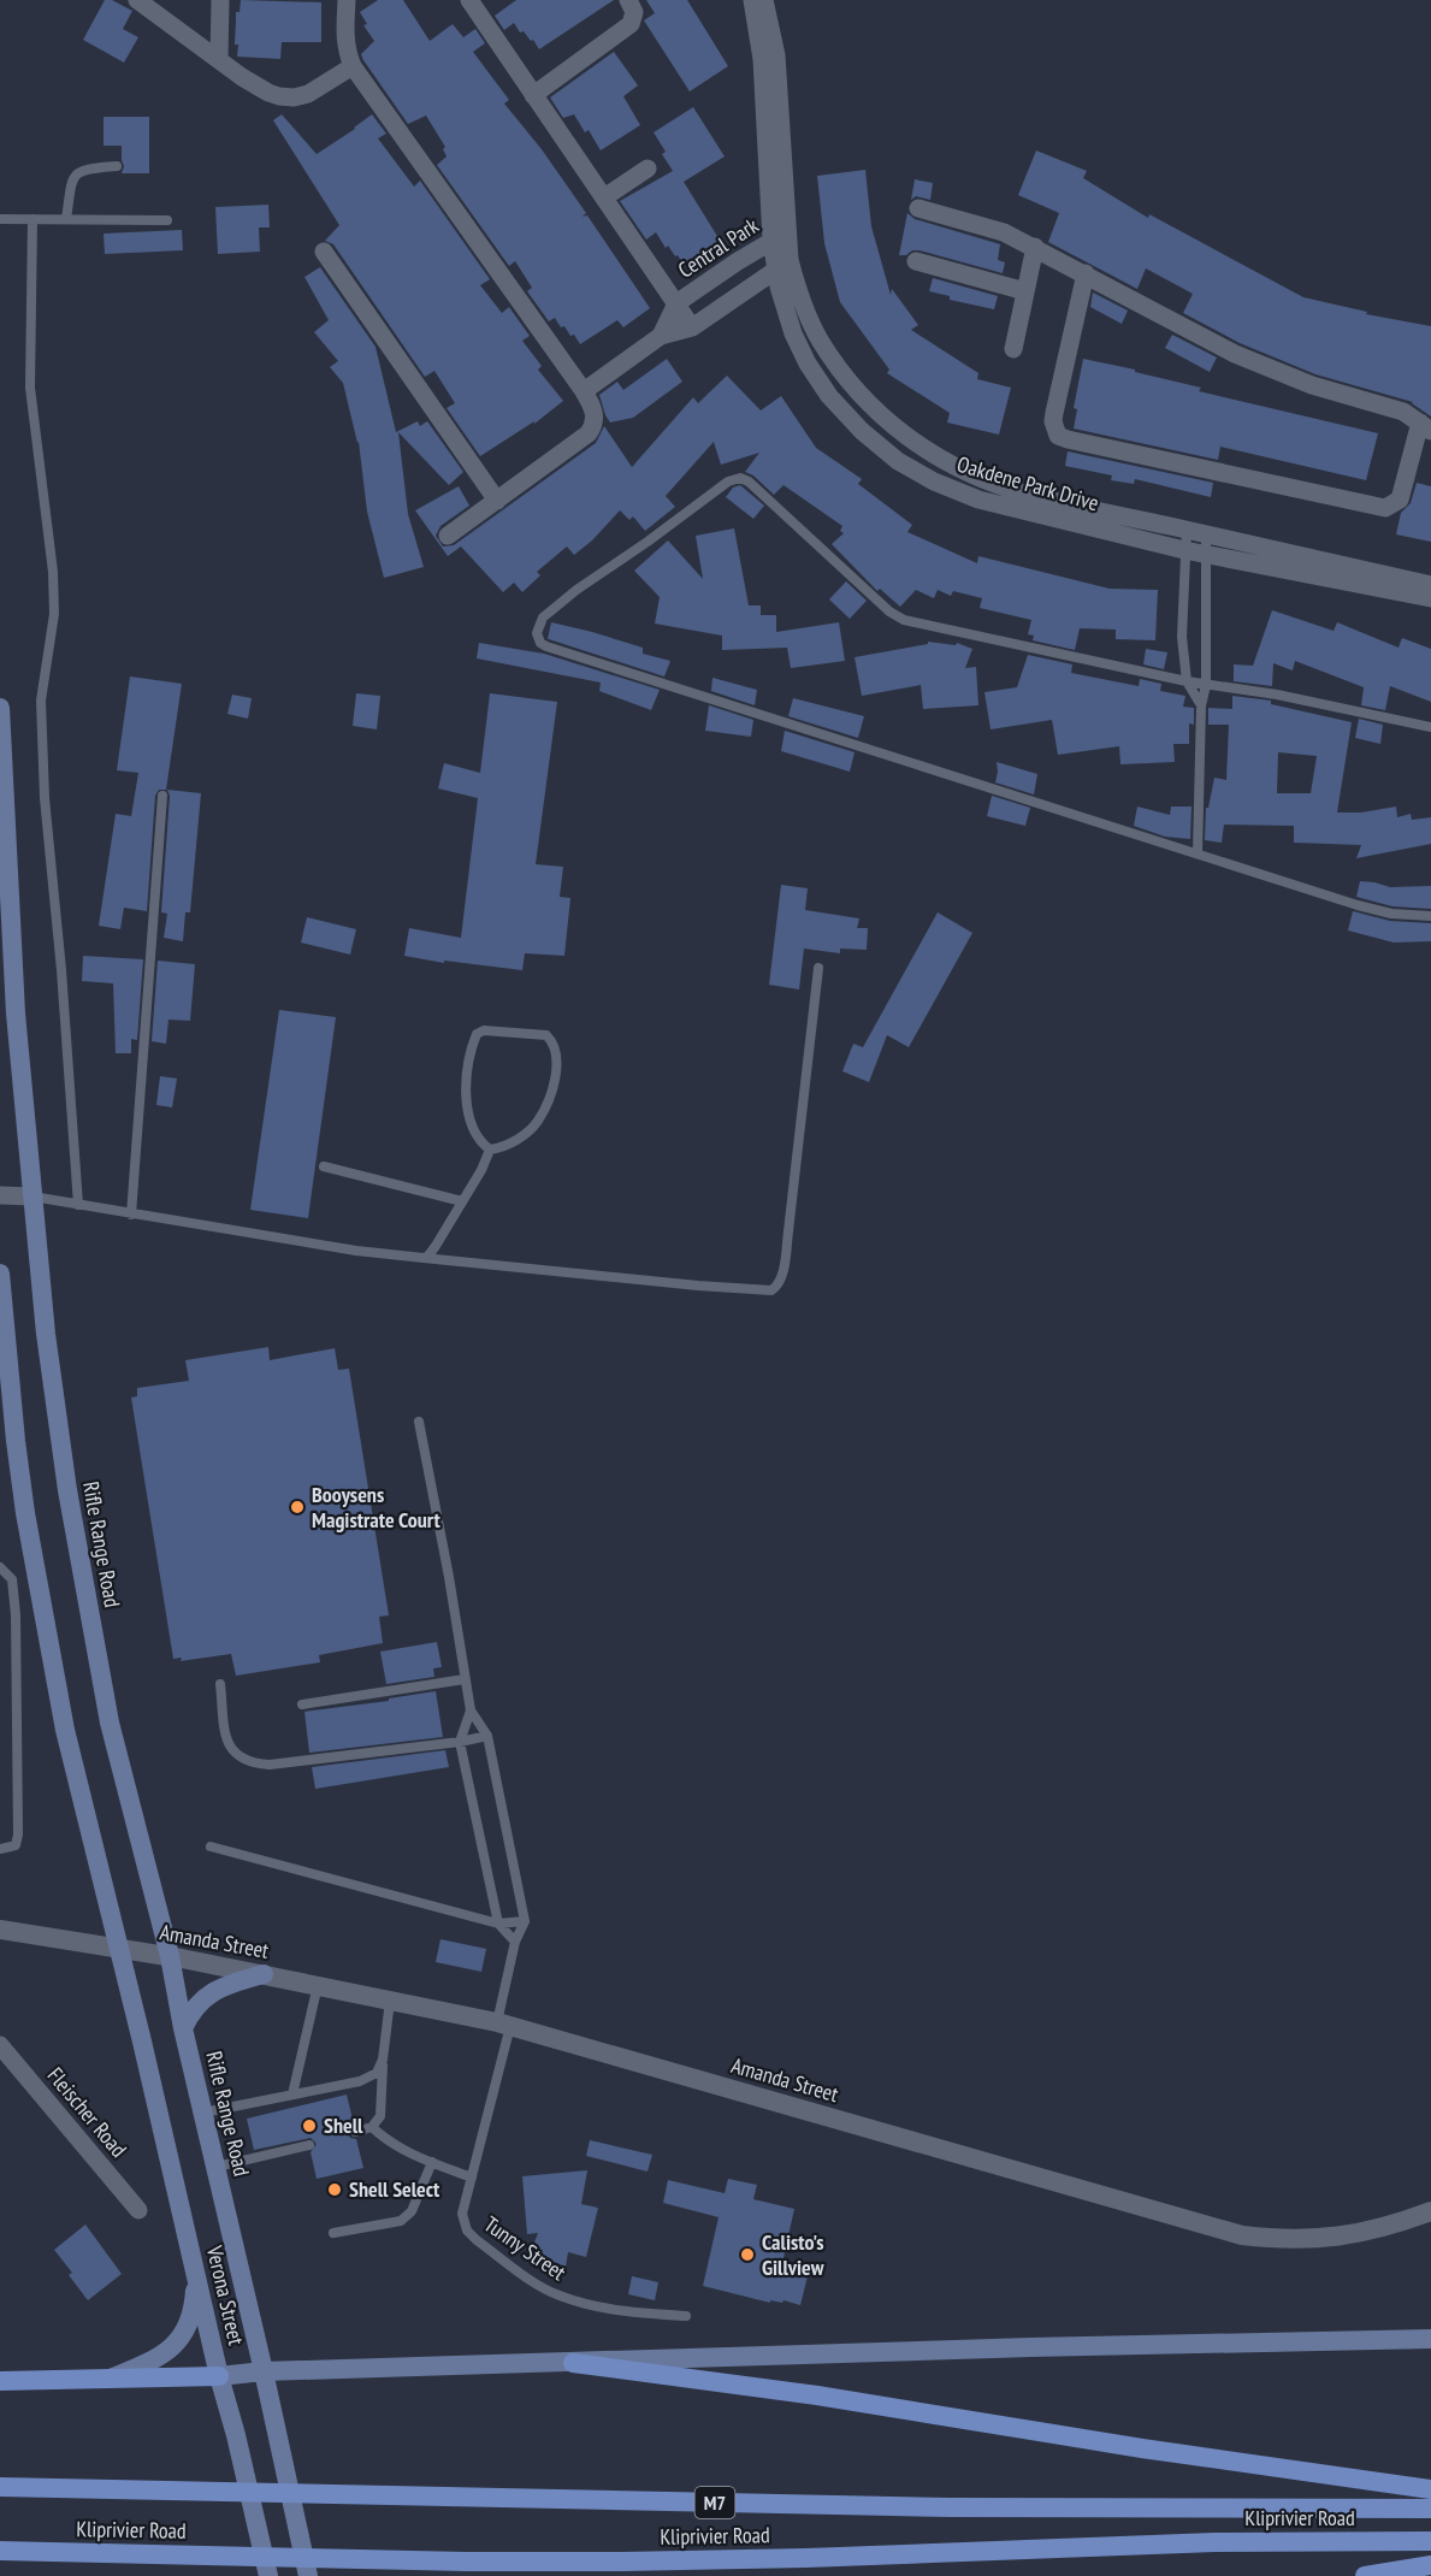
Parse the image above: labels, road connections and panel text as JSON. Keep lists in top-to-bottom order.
{
  "streets": {
    "main road": [
      "Rifle Range Road",
      "Verona Street",
      "M7",
      "Kliprivier Road"
    ],
    "street": [
      "Central Park",
      "Oakdene Park Drive",
      "Amanda Street",
      "Fleischer Road"
    ],
    "lane": ["Tunny Street"]
  },
  "crossings": [
    ["Central Park", "Oakdene Park Drive"],
    ["Rifle Range Road", "Amanda Street"],
    ["Amanda Street", "Tunny Street"],
    ["Amanda Street", "Verona Street"]
  ],
  "places": [
    "Booysens Magistrate Court",
    "Shell",
    "Shell Select",
    "Calisto's Gillview"
  ]
}
